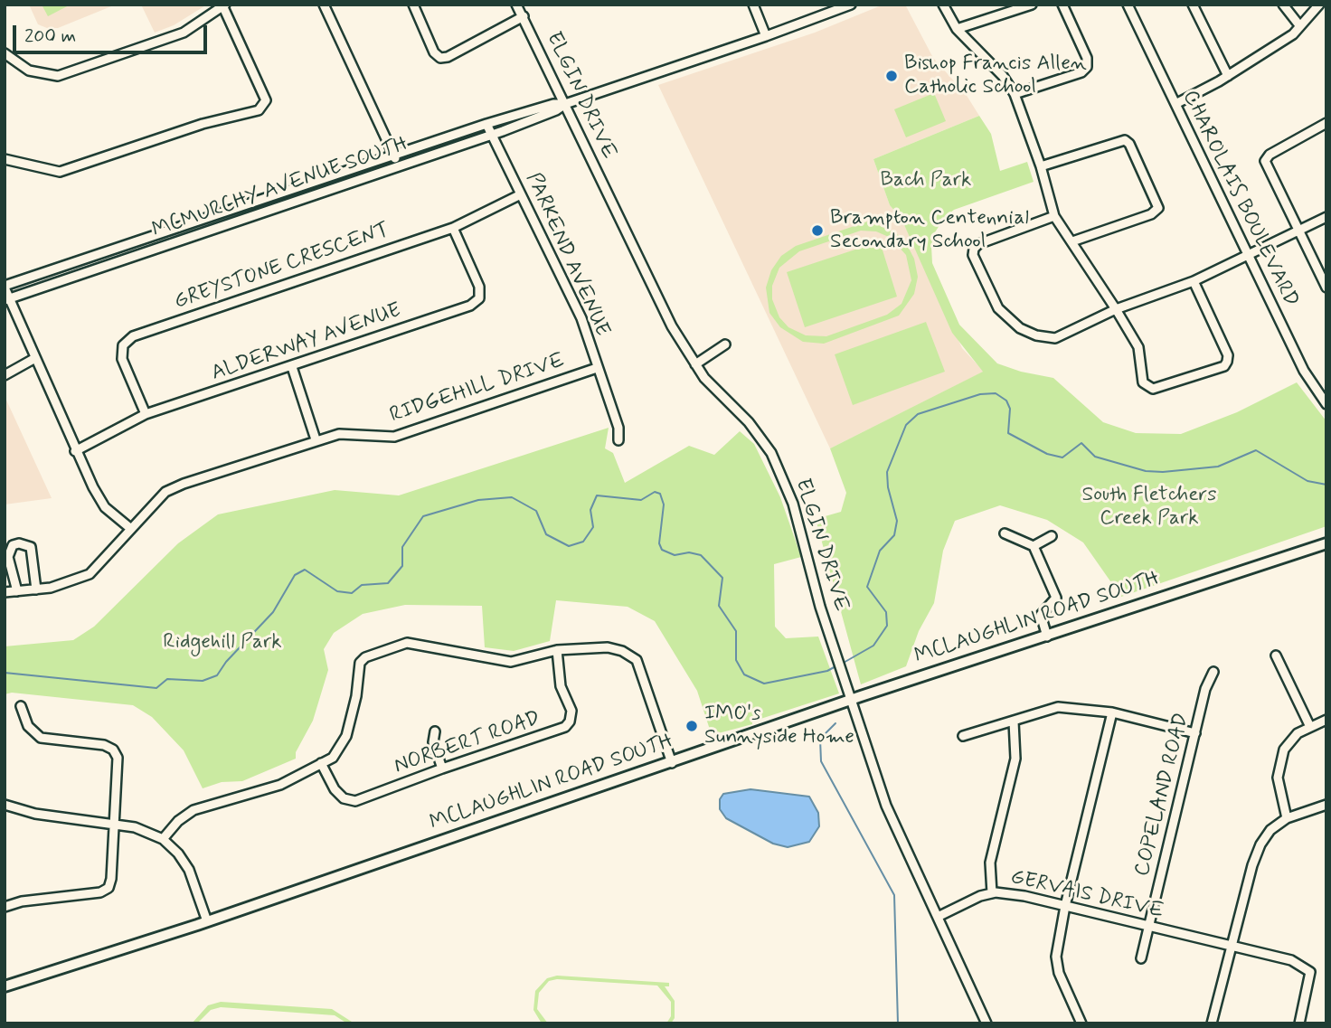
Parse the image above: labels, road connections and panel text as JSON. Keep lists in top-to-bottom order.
{
  "streets": {
    "main road": ["MCLAUGHLIN ROAD SOUTH"],
    "street": [
      "ELGIN DRIVE",
      "MCMURCHY AVENUE SOUTH",
      "CHAROLAIS BOULEVARD",
      "PARKEND AVENUE",
      "GREYSTONE CRESCENT",
      "ALDERWAY AVENUE",
      "RIDGEHILL DRIVE",
      "NORBERT ROAD",
      "COPELAND ROAD",
      "GERVAIS DRIVE"
    ]
  },
  "crossings": [
    ["ELGIN DRIVE", "MCMURCHY AVENUE SOUTH"],
    ["ELGIN DRIVE", "MCLAUGHLIN ROAD SOUTH"],
    ["ELGIN DRIVE", "GERVAIS DRIVE"],
    ["MCMURCHY AVENUE SOUTH", "PARKEND AVENUE"],
    ["PARKEND AVENUE", "GREYSTONE CRESCENT"],
    ["PARKEND AVENUE", "RIDGEHILL DRIVE"],
    ["GREYSTONE CRESCENT", "ALDERWAY AVENUE"],
    ["COPELAND ROAD", "GERVAIS DRIVE"]
  ],
  "parks": ["Bach Park", "South Fletchers Creek Park", "Ridgehill Park"],
  "places": ["Bishop Francis Allen Catholic School", "Brampton Centennial Secondary School", "IMO's Sunnyside Home"],
  "scale_bar": "200 m"
}
